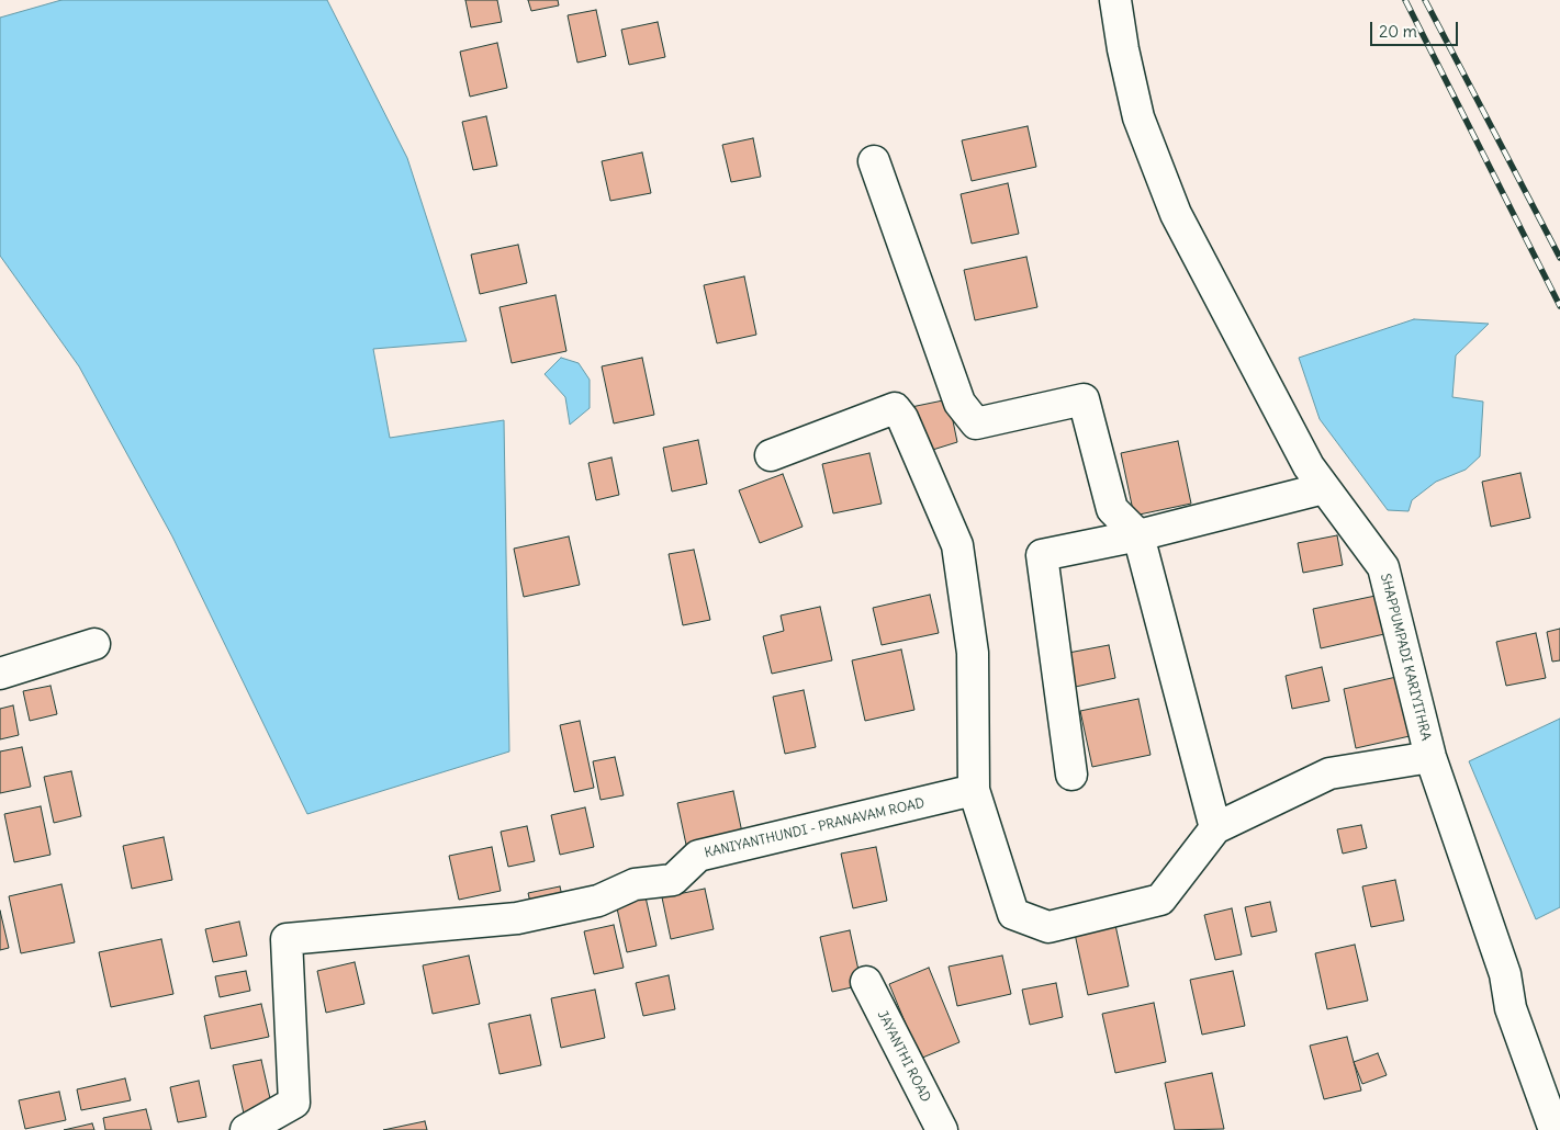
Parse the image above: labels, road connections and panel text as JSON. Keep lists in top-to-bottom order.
{
  "streets": {
    "street": ["SHAPPUMPADI KARIYITHRA", "KANIYANTHUNDI - PRANAVAM ROAD", "JAYANTHI ROAD"]
  },
  "scale_bar": "20 m"
}
